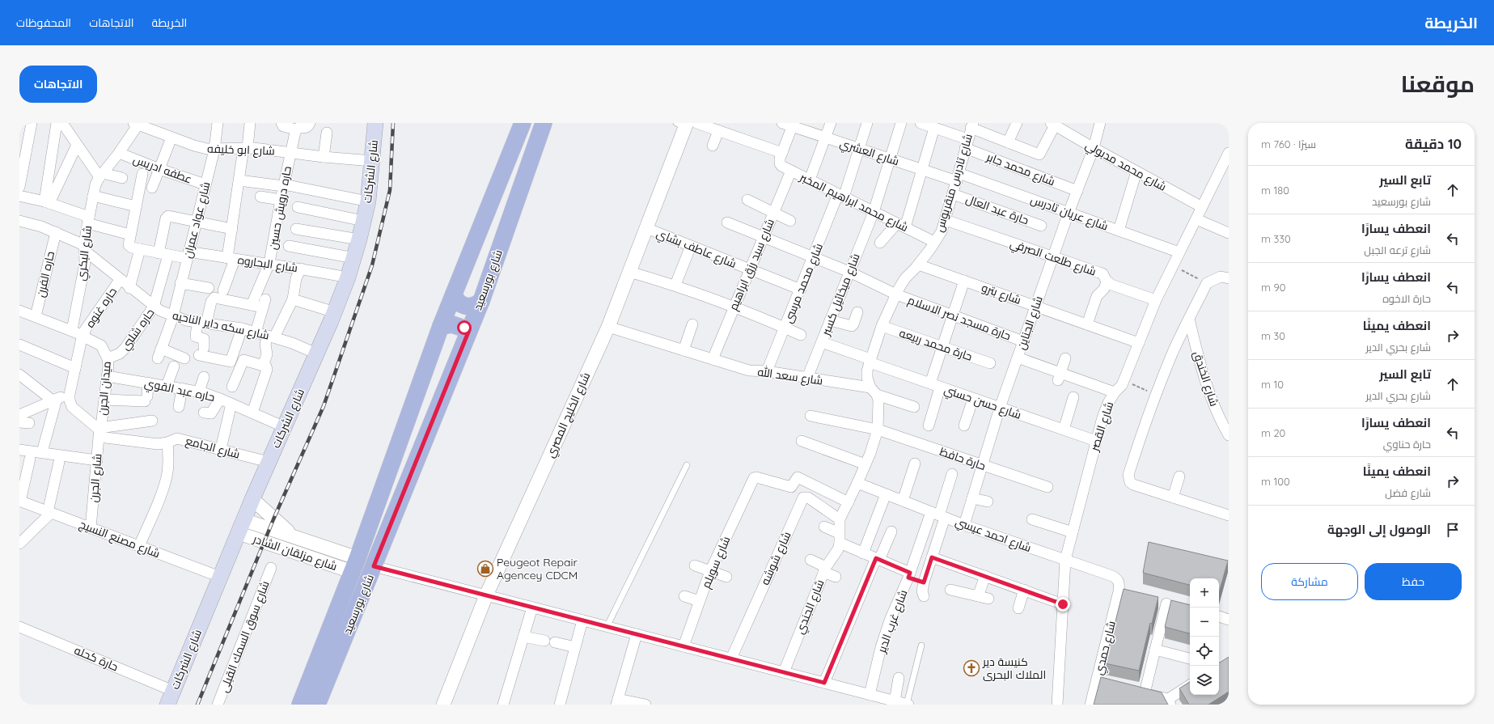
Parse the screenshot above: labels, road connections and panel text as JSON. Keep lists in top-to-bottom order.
{
  "streets": {
    "main road": ["شارع الشركات", "شارع بورسعيد"],
    "street": [
      "شارع ابو خليفه",
      "شارع العشري",
      "شارع محمد مدبولي",
      "عطفه ادريس",
      "شارع محمد جابر",
      "شارع تادرس منقريوس",
      "شارع محمد ابراهيم المخبر",
      "حاره درويش حسين",
      "حارة عبد العال",
      "شارع عريان تادرس",
      "شارع عواد عمران",
      "شارع عاطف بشاي",
      "شارع البكري",
      "شارع طلعت الصرفي",
      "شارع البحاروه",
      "شارع سيد رزق ابراهيم",
      "حاره الفرن",
      "شارع محمد مرسى",
      "شارع بترو",
      "شارع ميخائيل كسبر",
      "حاره غنوه",
      "حارة مسجد نصر الاسلام",
      "شارع الجناين",
      "شارع سكه داير الناحيه",
      "حاره شلبي",
      "حارة محمد ربيعه",
      "شارع سعد الله",
      "شارع الخندق",
      "ميدان الجرن",
      "حاره عبد القوي",
      "شارع حسن حسني",
      "شارع الخليج المصري",
      "شارع القصر",
      "شارع الجامع",
      "حارة حافظ",
      "شارع الجرن",
      "شارع احمد عيسي",
      "شارع مصنع النسيج",
      "شارع مزلقان الشادر",
      "شارع شوشه",
      "شارع سويلم",
      "شارع الجندي",
      "شارع غرب الدير",
      "شارع سوق السمك القبلى",
      "شارع حمدي",
      "حارة كحله"
    ]
  },
  "crossings": [
    ["شارع ابو خليفه", "شارع الشركات"],
    ["شارع ابو خليفه", "حاره درويش حسين"],
    ["شارع ابو خليفه", "شارع عواد عمران"],
    ["شارع ابو خليفه", "شارع البكري"],
    ["شارع العشري", "شارع تادرس منقريوس"],
    ["شارع العشري", "شارع عريان تادرس"],
    ["شارع العشري", "شارع محمد مرسى"],
    ["شارع العشري", "شارع ميخائيل كسبر"],
    ["شارع محمد مدبولي", "شارع الجناين"],
    ["شارع محمد مدبولي", "شارع القصر"],
    ["عطفه ادريس", "شارع عواد عمران"],
    ["عطفه ادريس", "شارع البكري"],
    ["شارع محمد جابر", "شارع تادرس منقريوس"],
    ["شارع محمد جابر", "شارع الجناين"],
    ["شارع الشركات", "شارع البحاروه"],
    ["شارع الشركات", "شارع سكه داير الناحيه"],
    ["شارع الشركات", "حاره عبد القوي"],
    ["شارع الشركات", "شارع الجامع"],
    ["شارع الشركات", "شارع مصنع النسيج"],
    ["شارع الشركات", "شارع مزلقان الشادر"],
    ["شارع الشركات", "حارة كحله"],
    ["شارع تادرس منقريوس", "شارع محمد ابراهيم المخبر"],
    ["شارع تادرس منقريوس", "حارة عبد العال"],
    ["شارع تادرس منقريوس", "شارع عريان تادرس"],
    ["شارع تادرس منقريوس", "شارع طلعت الصرفي"],
    ["شارع تادرس منقريوس", "شارع بترو"],
    ["شارع تادرس منقريوس", "حارة مسجد نصر الاسلام"],
    ["شارع تادرس منقريوس", "حارة محمد ربيعه"],
    ["شارع تادرس منقريوس", "شارع سعد الله"],
    ["شارع تادرس منقريوس", "شارع حسن حسني"],
    ["شارع تادرس منقريوس", "حارة حافظ"],
    ["شارع تادرس منقريوس", "شارع احمد عيسي"],
    ["شارع تادرس منقريوس", "شارع الجندي"],
    ["شارع محمد ابراهيم المخبر", "شارع سيد رزق ابراهيم"],
    ["شارع محمد ابراهيم المخبر", "شارع محمد مرسى"],
    ["شارع محمد ابراهيم المخبر", "شارع ميخائيل كسبر"],
    ["حاره درويش حسين", "شارع البحاروه"],
    ["شارع عريان تادرس", "شارع الجناين"],
    ["شارع عريان تادرس", "شارع القصر"],
    ["شارع عواد عمران", "شارع البحاروه"],
    ["شارع عواد عمران", "شارع سكه داير الناحيه"],
    ["شارع عواد عمران", "حاره شلبي"],
    ["شارع عاطف بشاي", "شارع سيد رزق ابراهيم"],
    ["شارع عاطف بشاي", "شارع محمد مرسى"],
    ["شارع عاطف بشاي", "شارع الخليج المصري"],
    ["شارع البكري", "شارع سكه داير الناحيه"],
    ["شارع طلعت الصرفي", "شارع الجناين"],
    ["شارع طلعت الصرفي", "شارع القصر"],
    ["شارع البحاروه", "حاره شلبي"],
    ["شارع سيد رزق ابراهيم", "حارة مسجد نصر الاسلام"],
    ["شارع سيد رزق ابراهيم", "شارع سعد الله"],
    ["حاره الفرن", "شارع سكه داير الناحيه"],
    ["شارع بورسعيد", "شارع مزلقان الشادر"],
    ["شارع محمد مرسى", "حارة مسجد نصر الاسلام"],
    ["شارع محمد مرسى", "شارع سعد الله"],
    ["شارع بترو", "شارع الجناين"],
    ["شارع بترو", "شارع القصر"],
    ["شارع ميخائيل كسبر", "حارة مسجد نصر الاسلام"],
    ["شارع ميخائيل كسبر", "شارع سعد الله"],
    ["شارع ميخائيل كسبر", "شارع حسن حسني"],
    ["حاره غنوه", "شارع سكه داير الناحيه"],
    ["حاره غنوه", "ميدان الجرن"],
    ["حارة مسجد نصر الاسلام", "شارع الجناين"],
    ["شارع الجناين", "شارع حسن حسني"],
    ["شارع الجناين", "حارة حافظ"],
    ["شارع الجناين", "شارع احمد عيسي"],
    ["شارع سكه داير الناحيه", "حاره شلبي"],
    ["حاره شلبي", "ميدان الجرن"],
    ["شارع سعد الله", "شارع الخليج المصري"],
    ["ميدان الجرن", "حاره عبد القوي"],
    ["ميدان الجرن", "شارع الجامع"],
    ["ميدان الجرن", "شارع الجرن"],
    ["شارع حسن حسني", "شارع القصر"],
    ["شارع القصر", "شارع احمد عيسي"],
    ["شارع الجامع", "شارع الجرن"],
    ["شارع الجرن", "شارع مصنع النسيج"],
    ["شارع احمد عيسي", "شارع غرب الدير"],
    ["شارع احمد عيسي", "شارع حمدي"]
  ],
  "places": {
    "shop": ["Peugeot Repair Agencey CDCM"],
    "church": ["كنيسة دير الملاك البحرى"]
  },
  "page": {
    "header": "الخريطة",
    "nav": ["الخريطة", "الاتجاهات", "المحفوظات"],
    "title": "موقعنا",
    "buttons": [
      "الاتجاهات",
      ["حفظ", "مشاركة"]
    ],
    "heading": ["10 دقيقة", "سيرًا · 760 m"],
    "list": [
      ["تابع السير", "شارع بورسعيد", "180 m"],
      ["انعطف يسارًا", "شارع ترعه الجبل", "330 m"],
      ["انعطف يسارًا", "حارة الاخوه", "90 m"],
      ["انعطف يمينًا", "شارع بحري الدير", "30 m"],
      ["تابع السير", "شارع بحري الدير", "10 m"],
      ["انعطف يسارًا", "حارة حناوي", "20 m"],
      ["انعطف يمينًا", "شارع فضل", "100 m"],
      "الوصول إلى الوجهة"
    ],
    "map_buttons": ["+", "−"]
  }
}
